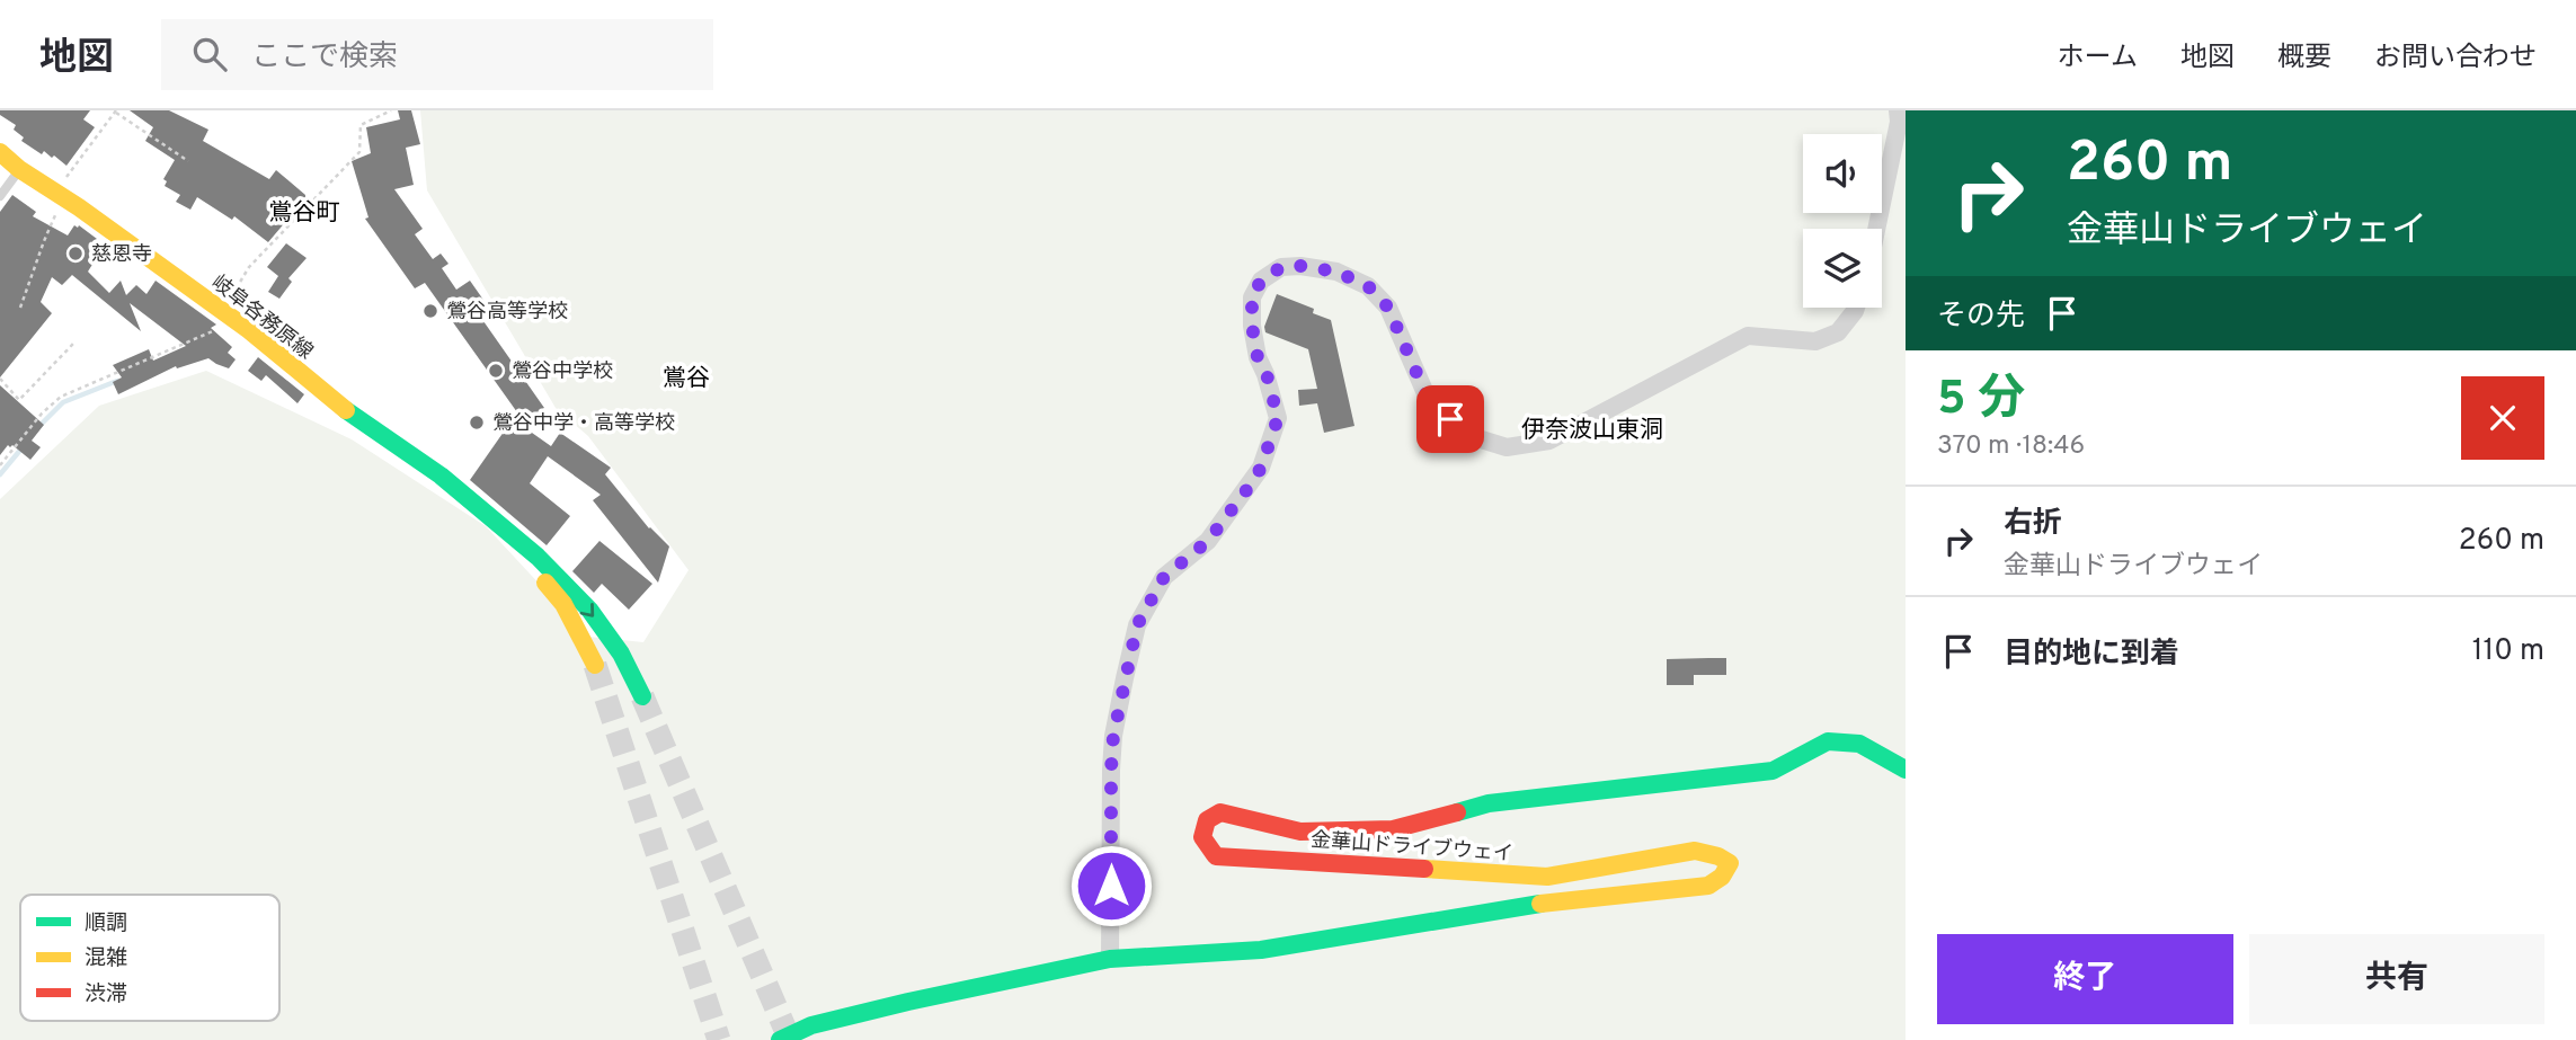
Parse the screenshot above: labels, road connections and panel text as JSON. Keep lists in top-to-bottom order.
{
  "streets": {
    "street": ["岐阜各務原線", "金華山ドライブウェイ"]
  },
  "districts": ["鴬谷町", "鴬谷", "伊奈波山東洞"],
  "places": [
    "慈恩寺",
    "鶯谷高等学校",
    "鶯谷中学校",
    "鶯谷中学・高等学校"
  ],
  "legend": ["順調", "混雑", "渋滞"],
  "page": {
    "header": "地図",
    "search": "ここで検索",
    "nav": [
      "ホーム",
      "地図",
      "概要",
      "お問い合わせ"
    ],
    "turn": ["260 m", "金華山ドライブウェイ"],
    "then": "その先",
    "heading": ["5 分", "370 m · 18:46"],
    "list": [
      {
        "name": "右折",
        "note": "金華山ドライブウェイ",
        "value": "260 m"
      },
      {
        "name": "目的地に到着",
        "value": "110 m"
      }
    ],
    "buttons": ["終了", "共有"]
  }
}
